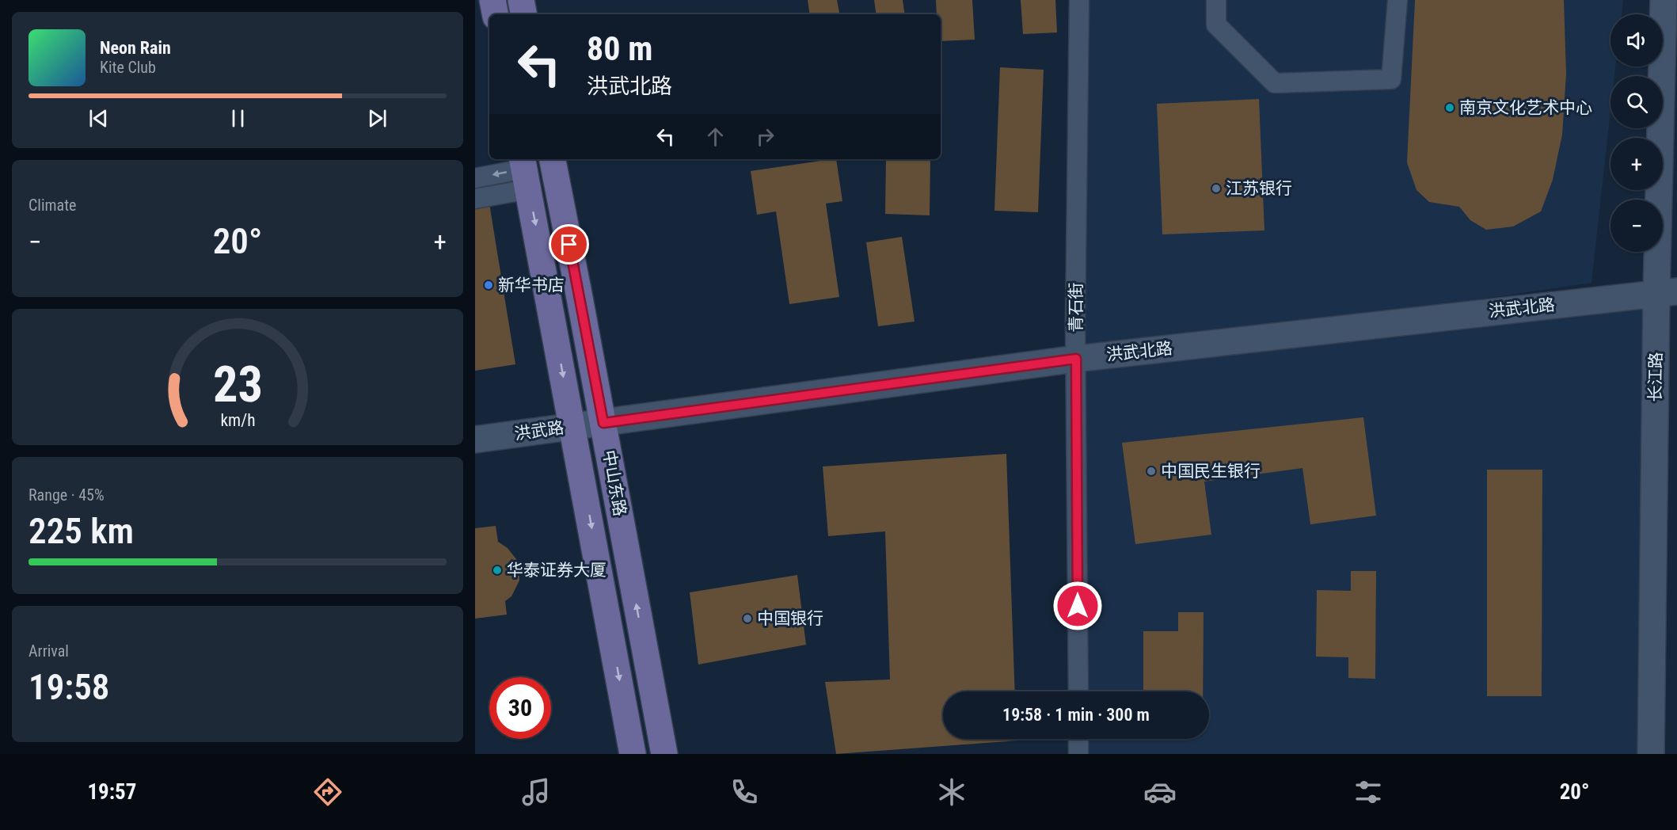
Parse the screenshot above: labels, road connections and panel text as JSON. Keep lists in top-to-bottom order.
{
  "streets": {
    "main road": [
      "洪武北路",
      "长江路",
      "洪武路",
      "中山东路"
    ],
    "street": ["青石街"]
  },
  "crossings": [
    ["青石街", "洪武北路"],
    ["洪武北路", "长江路"],
    ["洪武北路", "洪武路"],
    ["洪武北路", "中山东路"],
    ["洪武路", "中山东路"]
  ],
  "places": [
    "南京文化艺术中心",
    "江苏银行",
    "新华书店",
    "中国民生银行",
    "华泰证券大厦",
    "中国银行"
  ],
  "page": {
    "map_buttons": ["+", "−"],
    "turn": ["80 m", "洪武北路"],
    "song": ["Neon Rain", "Kite Club"],
    "tile": [
      "Climate",
      ["Range · 45%", "225 km"],
      ["Arrival", "19:58"]
    ],
    "heat": ["−", "20°", "+"],
    "limit": "30",
    "trip": "19:58 · 1 min · 300 m",
    "tabs": ["19:57", "20°"],
    "gauge": ["23", "km/h"]
  }
}
